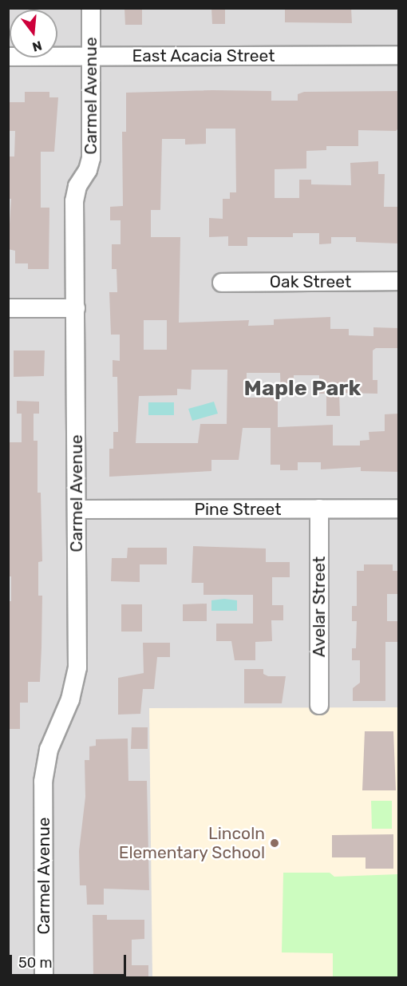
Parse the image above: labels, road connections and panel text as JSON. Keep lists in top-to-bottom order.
{
  "streets": {
    "street": [
      "East Acacia Street",
      "Carmel Avenue",
      "Oak Street",
      "Pine Street",
      "Avelar Street"
    ]
  },
  "crossings": [
    ["East Acacia Street", "Carmel Avenue"],
    ["Carmel Avenue", "Pine Street"],
    ["Pine Street", "Avelar Street"]
  ],
  "districts": ["Maple Park"],
  "places": ["Lincoln Elementary School"],
  "scale_bar": "50 m",
  "north": "bottom"
}
